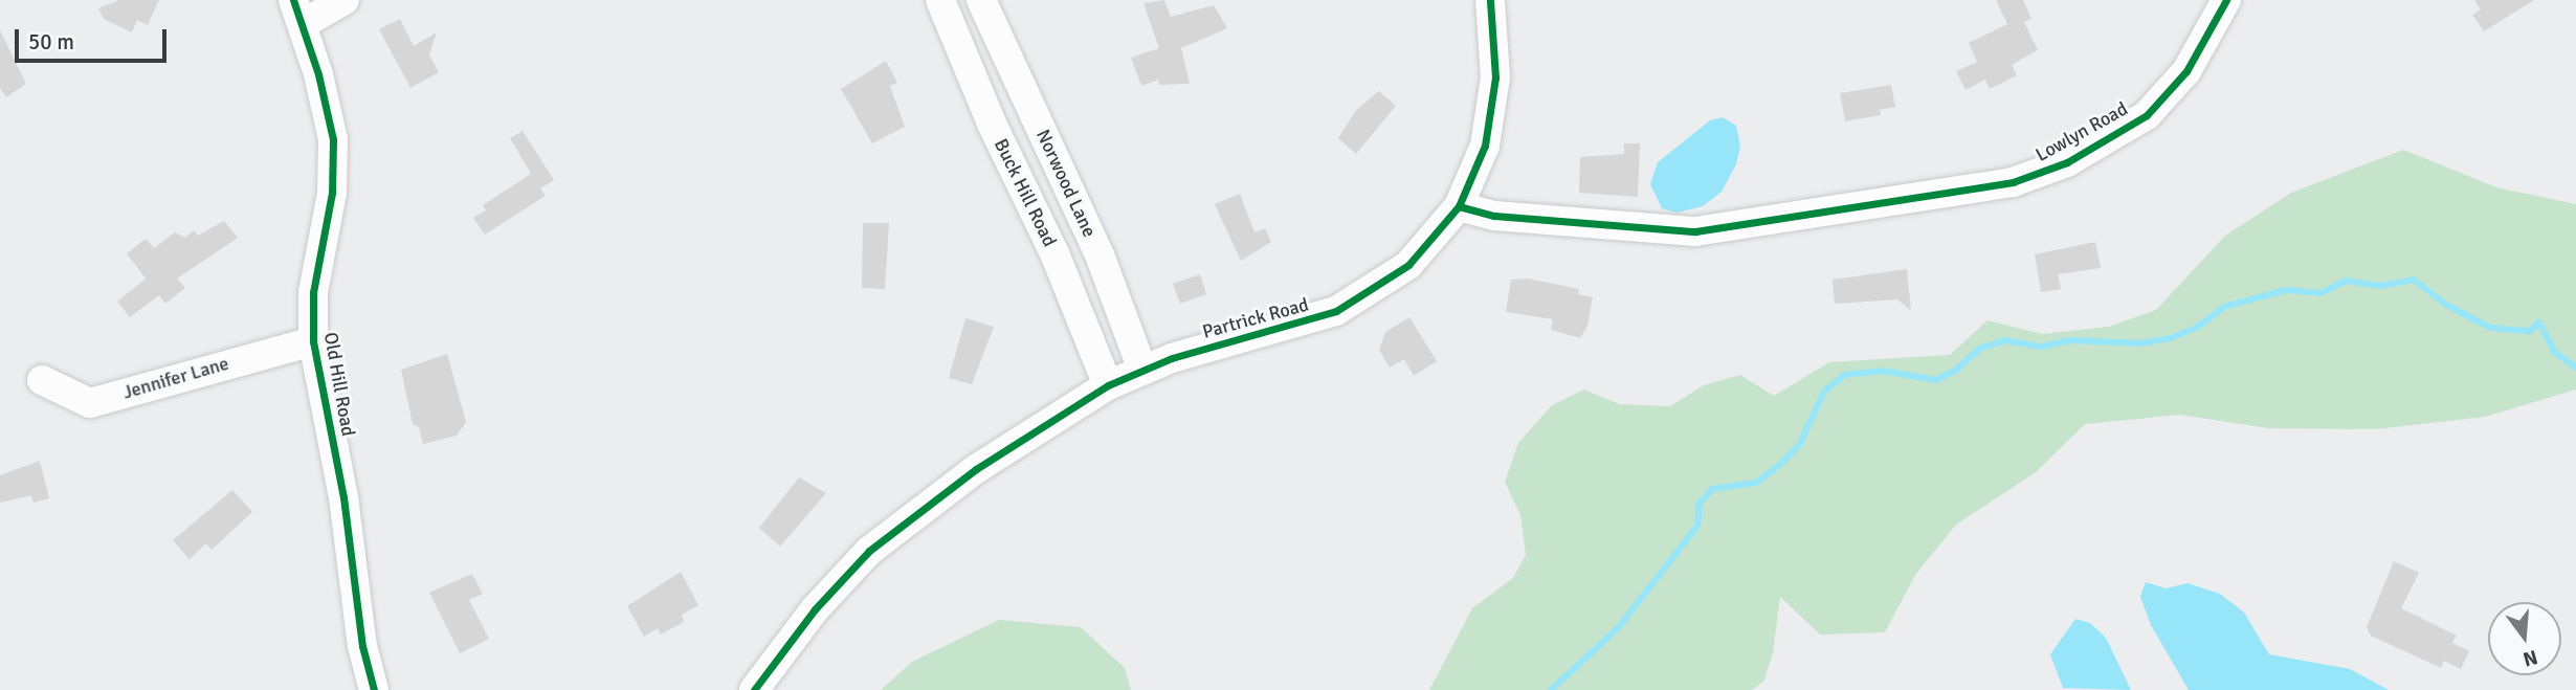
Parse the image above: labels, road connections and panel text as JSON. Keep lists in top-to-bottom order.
{
  "streets": {
    "street": [
      "Lowlyn Road",
      "Norwood Lane",
      "Buck Hill Road",
      "Partrick Road",
      "Jennifer Lane",
      "Old Hill Road"
    ]
  },
  "crossings": [
    ["Lowlyn Road", "Partrick Road"],
    ["Norwood Lane", "Partrick Road"],
    ["Buck Hill Road", "Partrick Road"],
    ["Jennifer Lane", "Old Hill Road"]
  ],
  "scale_bar": "50 m",
  "north": "bottom"
}
